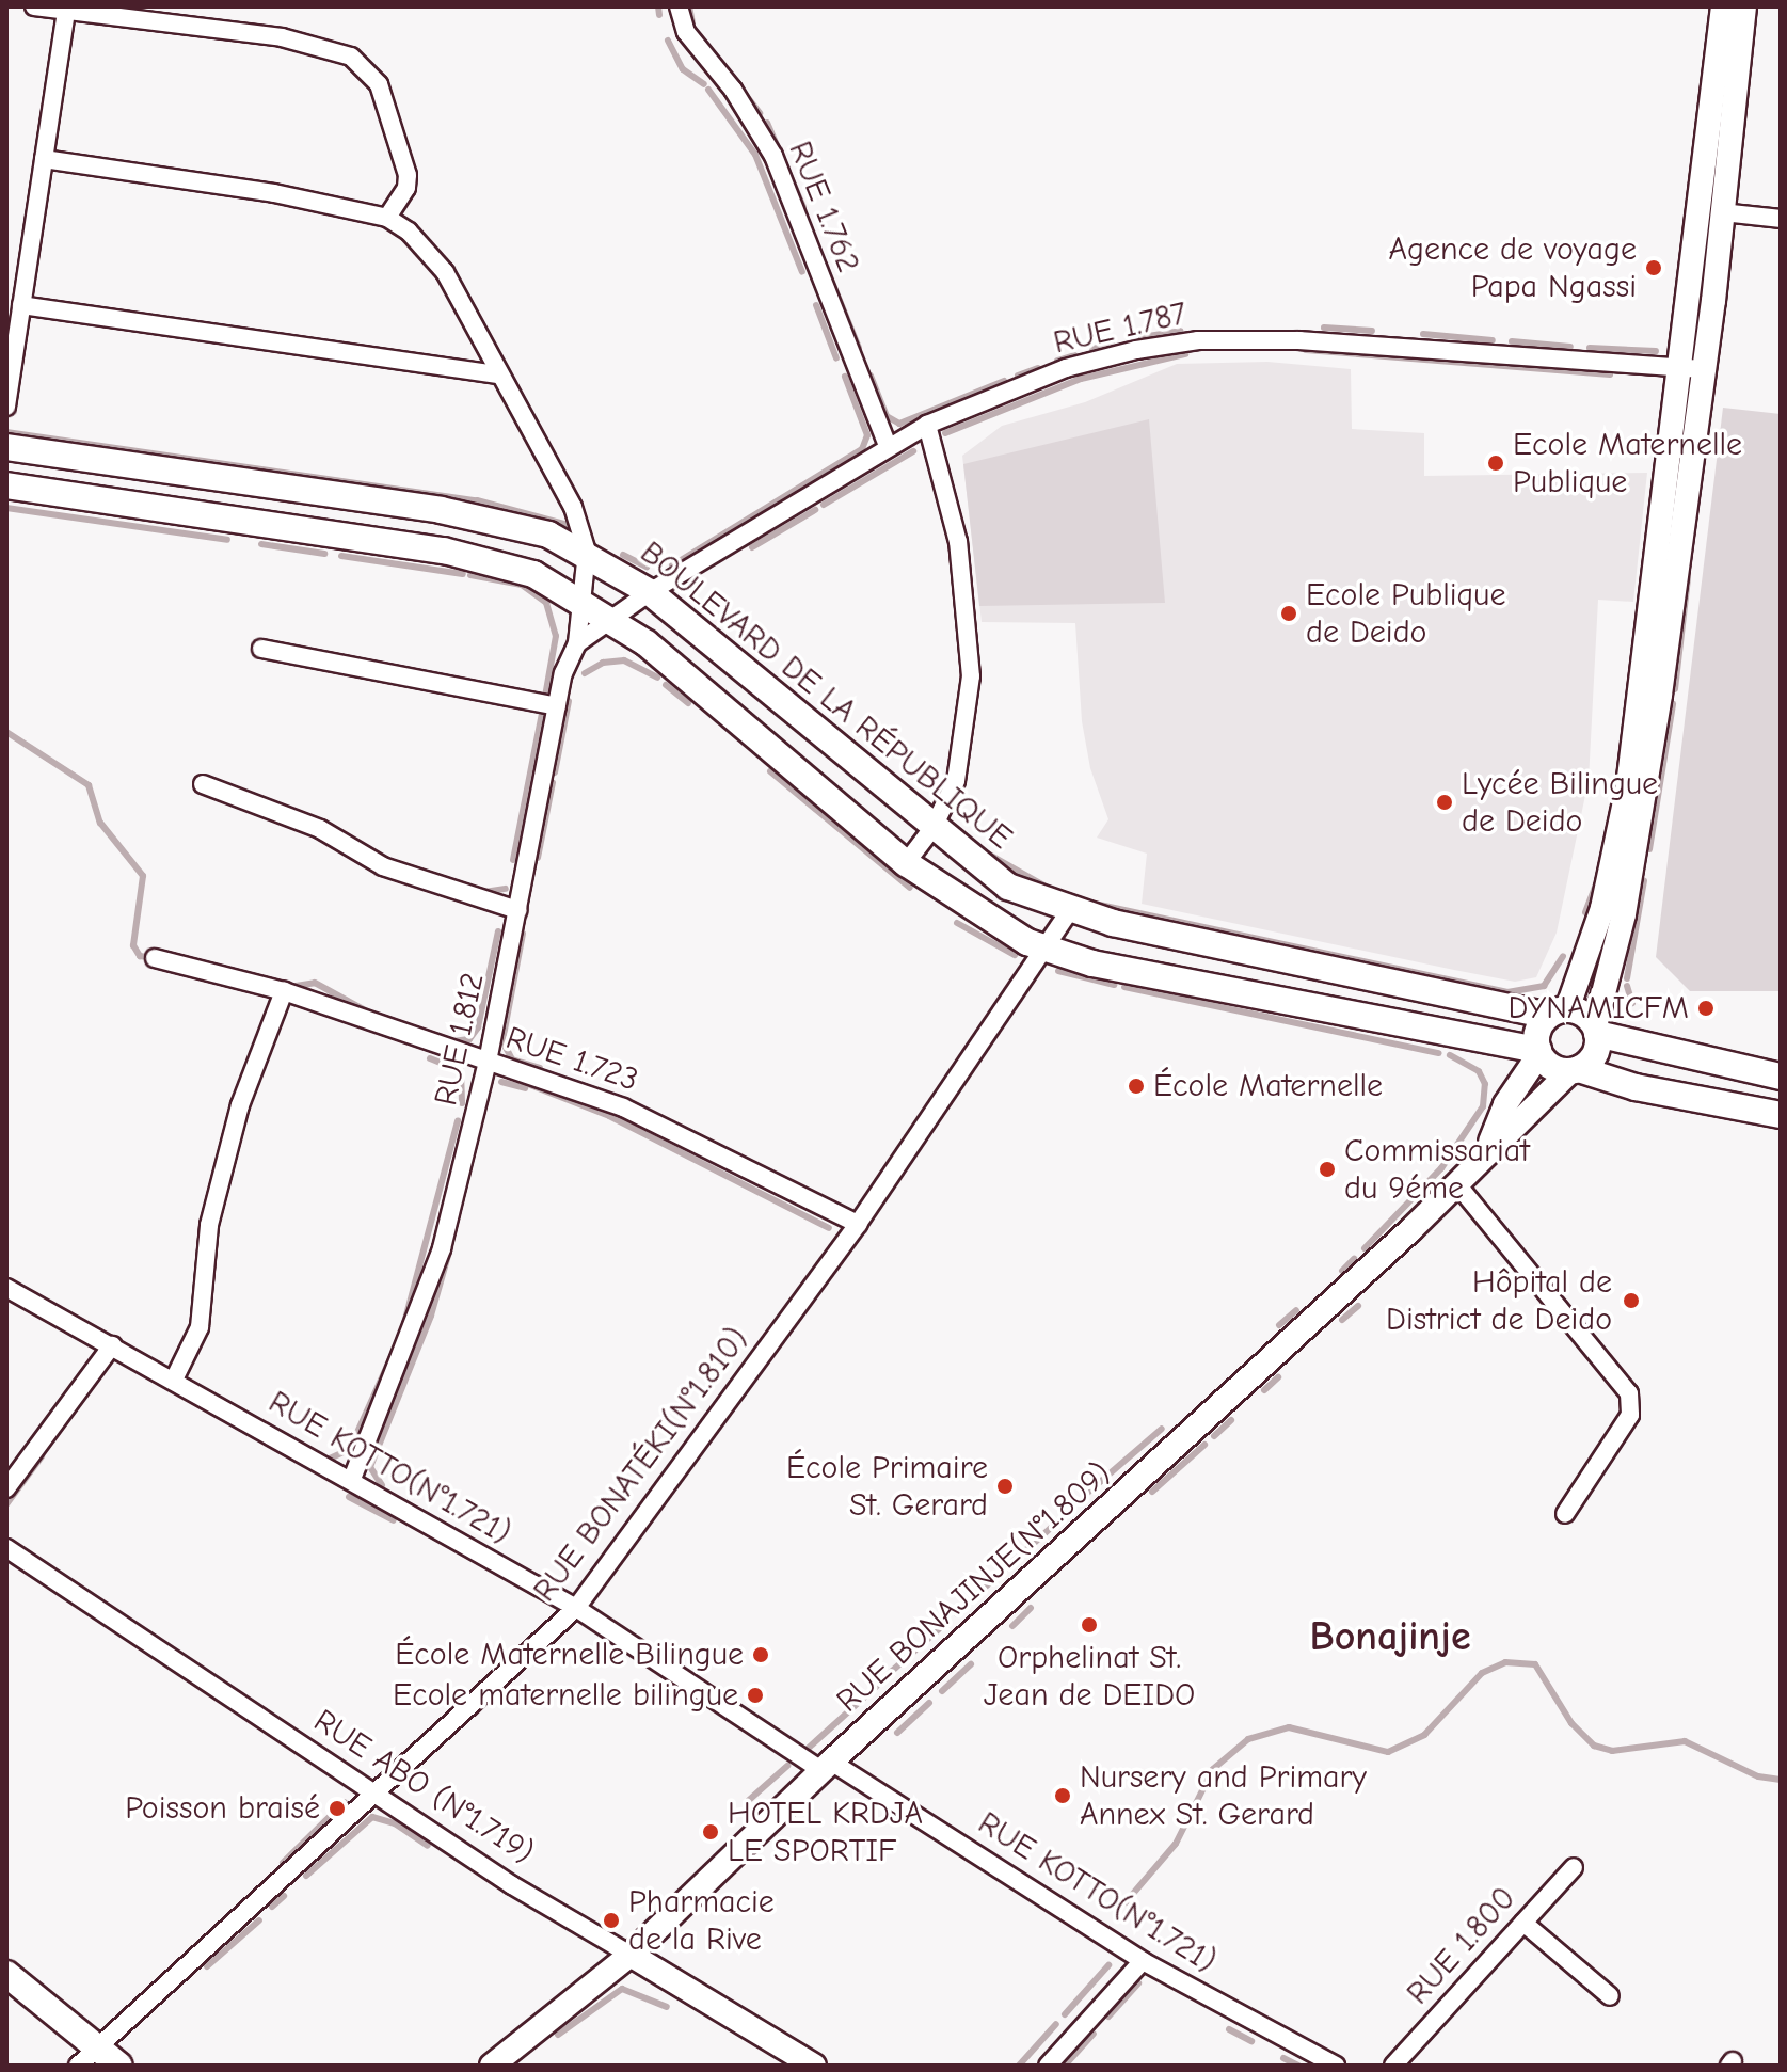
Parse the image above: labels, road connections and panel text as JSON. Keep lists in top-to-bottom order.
{
  "streets": {
    "main road": ["BOULEVARD DE LA RÉPUBLIQUE", "RUE BONAJINJE(N°1.809)", "RUE ABO (N°1.719)"],
    "street": [
      "RUE 1.762",
      "RUE 1.787",
      "RUE 1.812",
      "RUE 1.723",
      "RUE BONATÉKI(N°1.810)",
      "RUE KOTTO(N°1.721)",
      "RUE 1.800"
    ]
  },
  "crossings": [
    ["RUE 1.762", "RUE 1.787"],
    ["RUE 1.787", "BOULEVARD DE LA RÉPUBLIQUE"],
    ["BOULEVARD DE LA RÉPUBLIQUE", "RUE 1.812"],
    ["BOULEVARD DE LA RÉPUBLIQUE", "RUE BONATÉKI(N°1.810)"],
    ["BOULEVARD DE LA RÉPUBLIQUE", "RUE BONAJINJE(N°1.809)"],
    ["RUE 1.812", "RUE 1.723"],
    ["RUE 1.812", "RUE KOTTO(N°1.721)"],
    ["RUE 1.723", "RUE BONATÉKI(N°1.810)"],
    ["RUE BONATÉKI(N°1.810)", "RUE KOTTO(N°1.721)"],
    ["RUE BONATÉKI(N°1.810)", "RUE ABO (N°1.719)"],
    ["RUE KOTTO(N°1.721)", "RUE BONAJINJE(N°1.809)"],
    ["RUE BONAJINJE(N°1.809)", "RUE ABO (N°1.719)"]
  ],
  "districts": ["Bonajinje"],
  "places": [
    "Agence de voyage Papa Ngassi",
    "Ecole Maternelle Publique",
    "Ecole Publique de Deido",
    "Lycée Bilingue de Deido",
    "DYNAMICFM",
    "École Maternelle",
    "Commissariat du 9éme",
    "Hôpital de District de Deido",
    "École Primaire St. Gerard",
    "Orphelinat St. Jean de DEIDO",
    "École Maternelle Bilingue",
    "Ecole maternelle bilingue",
    "Nursery and Primary Annex St. Gerard",
    "Poisson braisé",
    "HOTEL KRDJA LE SPORTIF",
    "Pharmacie de la Rive"
  ]
}
